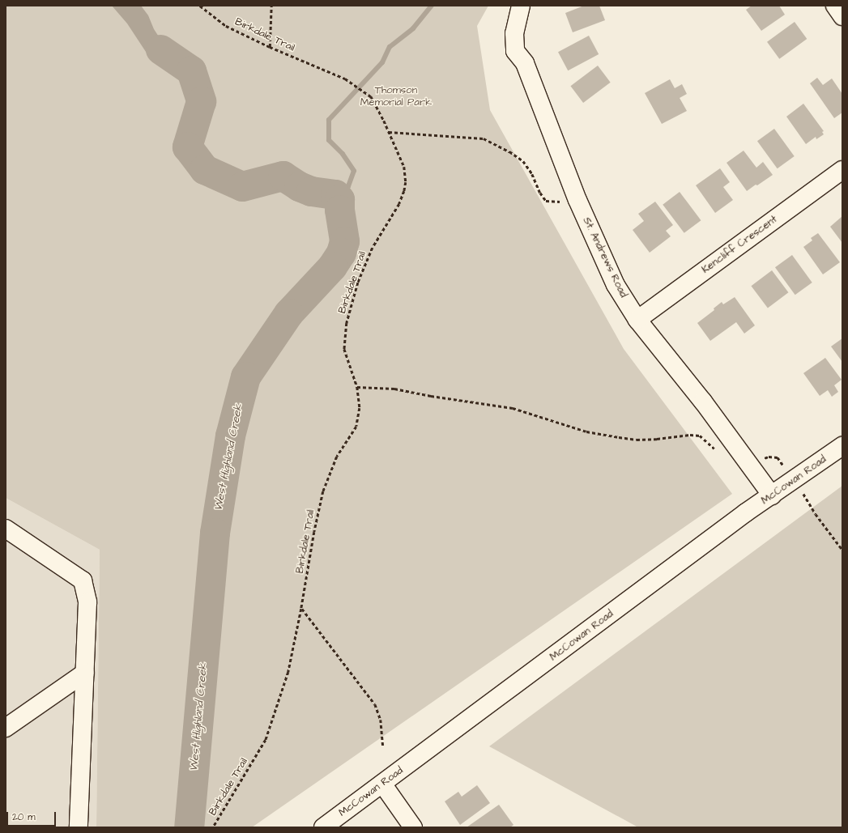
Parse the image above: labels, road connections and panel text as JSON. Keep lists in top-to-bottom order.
{
  "streets": {
    "street": ["Kencliff Crescent", "St. Andrews Road", "McCowan Road"],
    "path": ["Birkdale Trail"]
  },
  "crossings": [
    ["Kencliff Crescent", "St. Andrews Road"],
    ["St. Andrews Road", "McCowan Road"]
  ],
  "water": ["West Highland Creek"],
  "parks": ["Thomson Memorial Park"],
  "scale_bar": "20 m"
}
